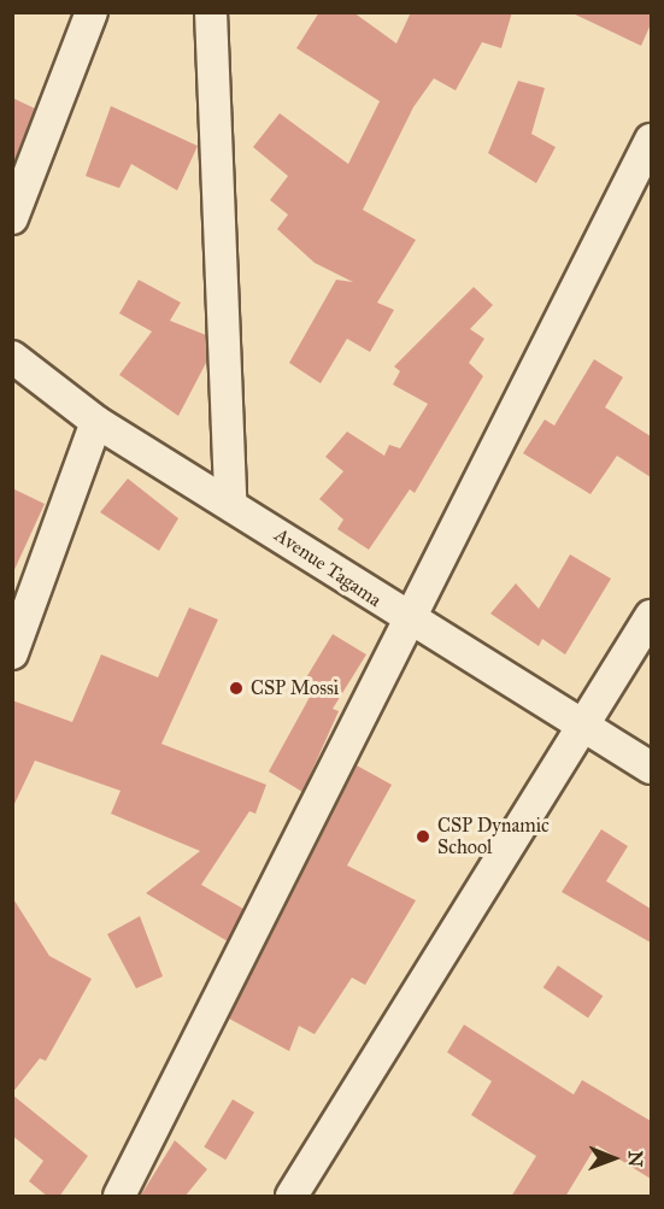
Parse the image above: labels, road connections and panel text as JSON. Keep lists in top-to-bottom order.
{
  "streets": {
    "street": ["Avenue Tagama"]
  },
  "places": ["CSP Mossi", "CSP Dynamic School"],
  "north": "right"
}
